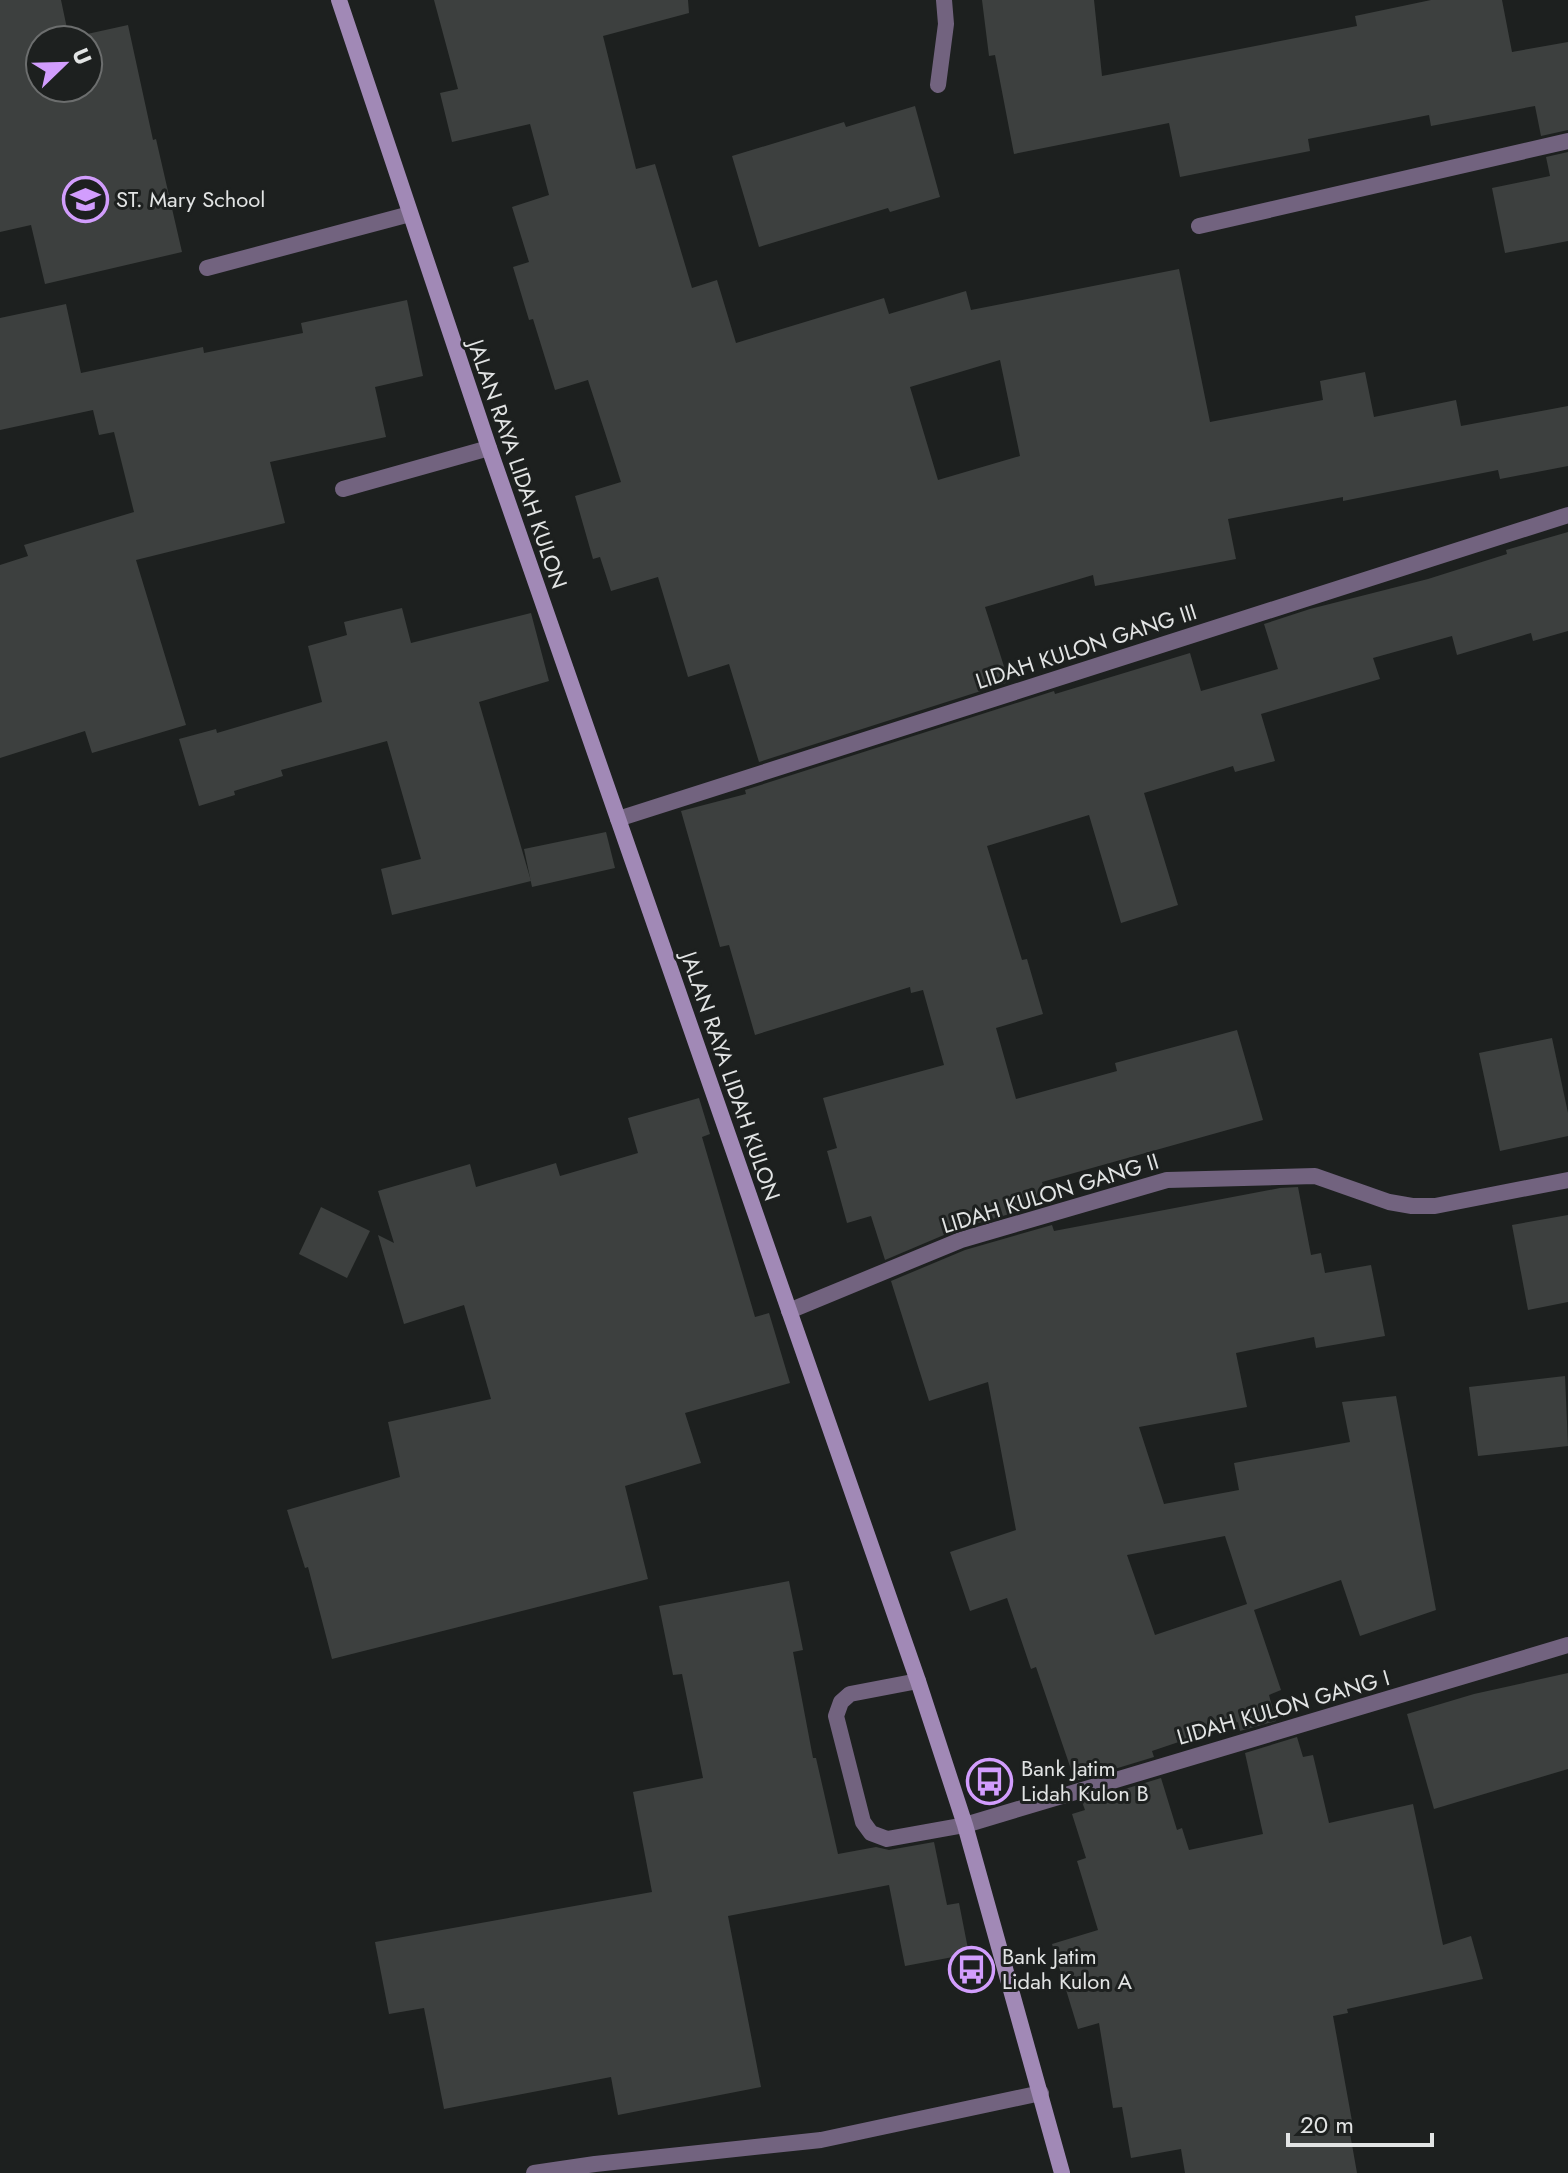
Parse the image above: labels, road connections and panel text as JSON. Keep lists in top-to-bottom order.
{
  "streets": {
    "main road": ["JALAN RAYA LIDAH KULON"],
    "street": ["LIDAH KULON GANG III", "LIDAH KULON GANG II", "LIDAH KULON GANG I"]
  },
  "crossings": [
    ["JALAN RAYA LIDAH KULON", "LIDAH KULON GANG III"],
    ["JALAN RAYA LIDAH KULON", "LIDAH KULON GANG II"],
    ["JALAN RAYA LIDAH KULON", "LIDAH KULON GANG I"]
  ],
  "places": {
    "school or university": ["ST. Mary School"],
    "bus stop": ["Bank Jatim Lidah Kulon B", "Bank Jatim Lidah Kulon A"]
  },
  "scale_bar": "20 m",
  "north": "top right"
}
